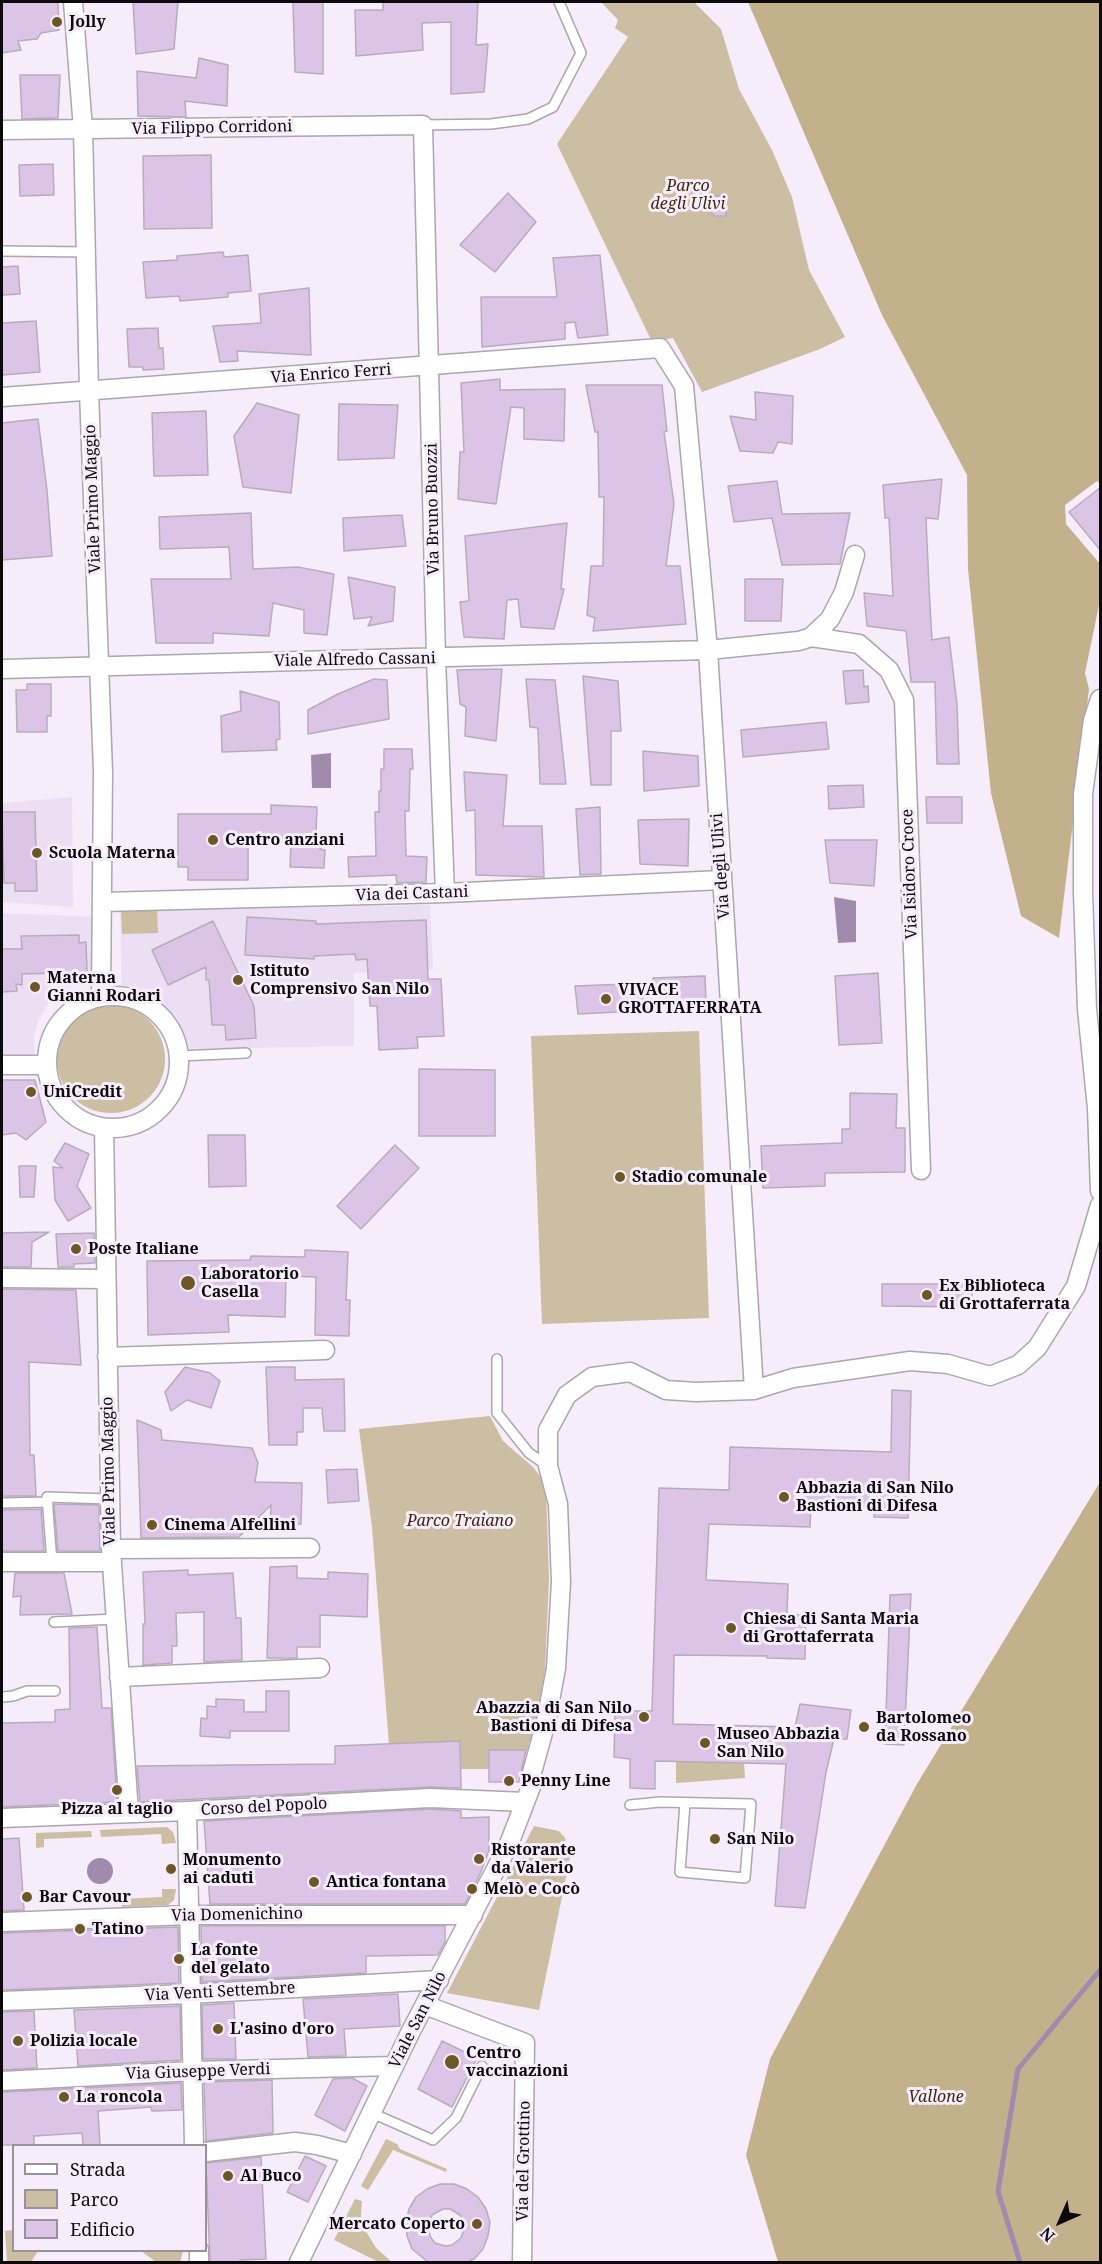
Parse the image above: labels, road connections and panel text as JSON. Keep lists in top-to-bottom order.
{
  "streets": {
    "street": [
      "Via Filippo Corridoni",
      "Via Enrico Ferri",
      "Viale Primo Maggio",
      "Via Bruno Buozzi",
      "Viale Alfredo Cassani",
      "Via degli Ulivi",
      "Via Isidoro Croce",
      "Via dei Castani",
      "Corso del Popolo",
      "Via Domenichino",
      "Via Venti Settembre",
      "Viale San Nilo",
      "Via Giuseppe Verdi",
      "Via del Grottino"
    ]
  },
  "crossings": [
    ["Via Filippo Corridoni", "Viale Primo Maggio"],
    ["Via Filippo Corridoni", "Via Bruno Buozzi"],
    ["Via Enrico Ferri", "Viale Primo Maggio"],
    ["Via Enrico Ferri", "Via Bruno Buozzi"],
    ["Via Enrico Ferri", "Via degli Ulivi"],
    ["Viale Primo Maggio", "Viale Alfredo Cassani"],
    ["Viale Primo Maggio", "Via dei Castani"],
    ["Viale Primo Maggio", "Corso del Popolo"],
    ["Via Bruno Buozzi", "Viale Alfredo Cassani"],
    ["Via Bruno Buozzi", "Via dei Castani"],
    ["Viale Alfredo Cassani", "Via degli Ulivi"],
    ["Viale Alfredo Cassani", "Via Isidoro Croce"],
    ["Via degli Ulivi", "Via Isidoro Croce"],
    ["Via degli Ulivi", "Via dei Castani"],
    ["Via degli Ulivi", "Viale San Nilo"],
    ["Corso del Popolo", "Viale San Nilo"],
    ["Via Domenichino", "Viale San Nilo"],
    ["Via Venti Settembre", "Viale San Nilo"],
    ["Viale San Nilo", "Via Giuseppe Verdi"],
    ["Viale San Nilo", "Via del Grottino"]
  ],
  "parks": ["Parco degli Ulivi", "Parco Traiano", "Vallone"],
  "places": [
    "Jolly",
    "Centro anziani",
    "Scuola Materna",
    "Istituto Comprensivo San Nilo",
    "Materna Gianni Rodari",
    "VIVACE GROTTAFERRATA",
    "UniCredit",
    "Stadio comunale",
    "Poste Italiane",
    "Laboratorio Casella",
    "Ex Biblioteca di Grottaferrata",
    "Abbazia di San Nilo Bastioni di Difesa",
    "Cinema Alfellini",
    "Chiesa di Santa Maria di Grottaferrata",
    "Abazzia di San Nilo Bastioni di Difesa",
    "Bartolomeo da Rossano",
    "Museo Abbazia San Nilo",
    "Penny Line",
    "Pizza al taglio",
    "San Nilo",
    "Ristorante da Valerio",
    "Monumento ai caduti",
    "Antica fontana",
    "Melò e Cocò",
    "Bar Cavour",
    "Tatino",
    "La fonte del gelato",
    "L'asino d'oro",
    "Polizia locale",
    "Centro vaccinazioni",
    "La roncola",
    "Al Buco",
    "Mercato Coperto"
  ],
  "legend": ["Strada", "Parco", "Edificio"],
  "north": "bottom left"
}
